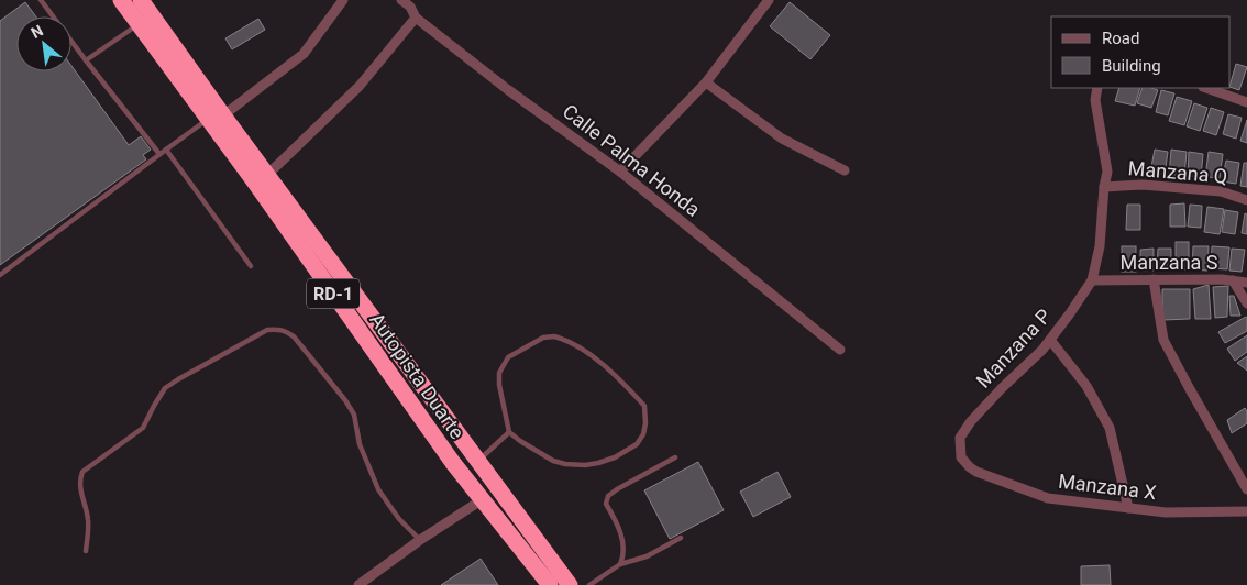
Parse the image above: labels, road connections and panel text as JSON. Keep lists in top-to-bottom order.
{
  "streets": {
    "highway": ["RD-1", "Autopista Duarte"],
    "street": [
      "Calle Palma Honda",
      "Manzana Q",
      "Manzana S",
      "Manzana P",
      "Manzana X"
    ]
  },
  "crossings": [
    ["Manzana Q", "Manzana P"],
    ["Manzana S", "Manzana P"],
    ["Manzana P", "Manzana X"]
  ],
  "legend": ["Road", "Building"],
  "north": "top left"
}
